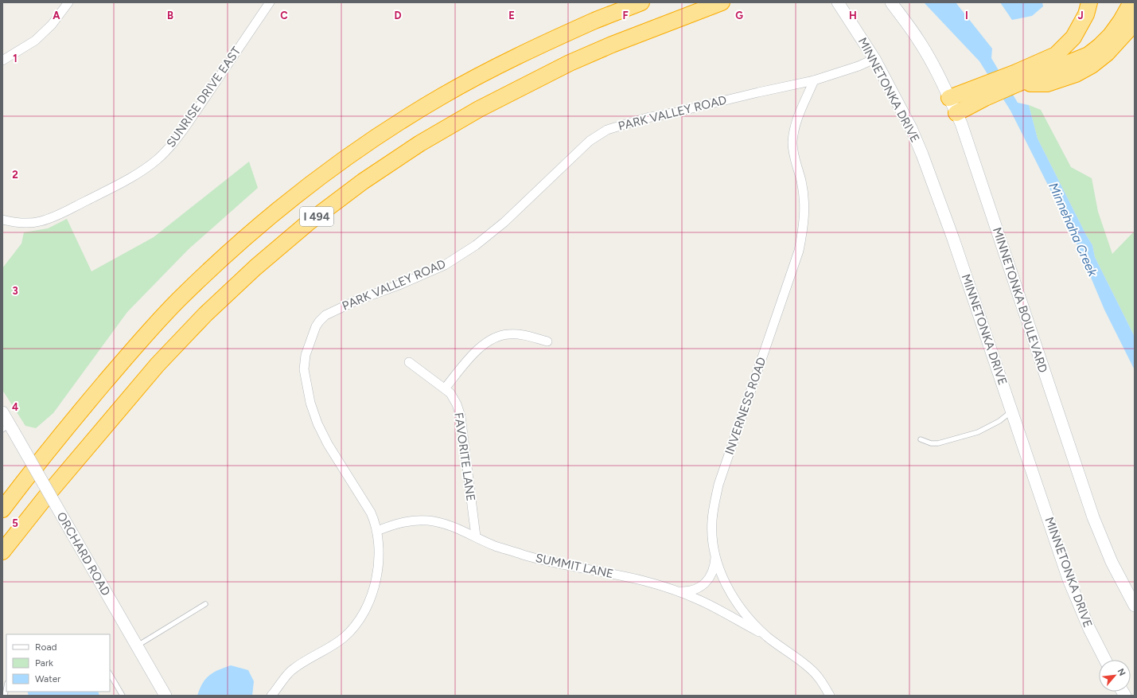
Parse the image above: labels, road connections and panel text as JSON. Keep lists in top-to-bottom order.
{
  "streets": {
    "highway": ["I 494"],
    "street": [
      "MINNETONKA DRIVE",
      "SUNRISE DRIVE EAST",
      "PARK VALLEY ROAD",
      "MINNETONKA BOULEVARD",
      "INVERNESS ROAD",
      "FAVORITE LANE",
      "ORCHARD ROAD",
      "SUMMIT LANE"
    ]
  },
  "crossings": [
    ["MINNETONKA DRIVE", "PARK VALLEY ROAD"],
    ["PARK VALLEY ROAD", "INVERNESS ROAD"],
    ["PARK VALLEY ROAD", "SUMMIT LANE"],
    ["INVERNESS ROAD", "SUMMIT LANE"],
    ["FAVORITE LANE", "SUMMIT LANE"]
  ],
  "water": ["Minnehaha Creek"],
  "legend": ["Road", "Park", "Water"],
  "north": "top right",
  "grid": {
    "columns": [
      "A",
      "B",
      "C",
      "D",
      "E",
      "F",
      "G",
      "H",
      "I",
      "J"
    ],
    "rows": [
      "1",
      "2",
      "3",
      "4",
      "5"
    ]
  }
}
